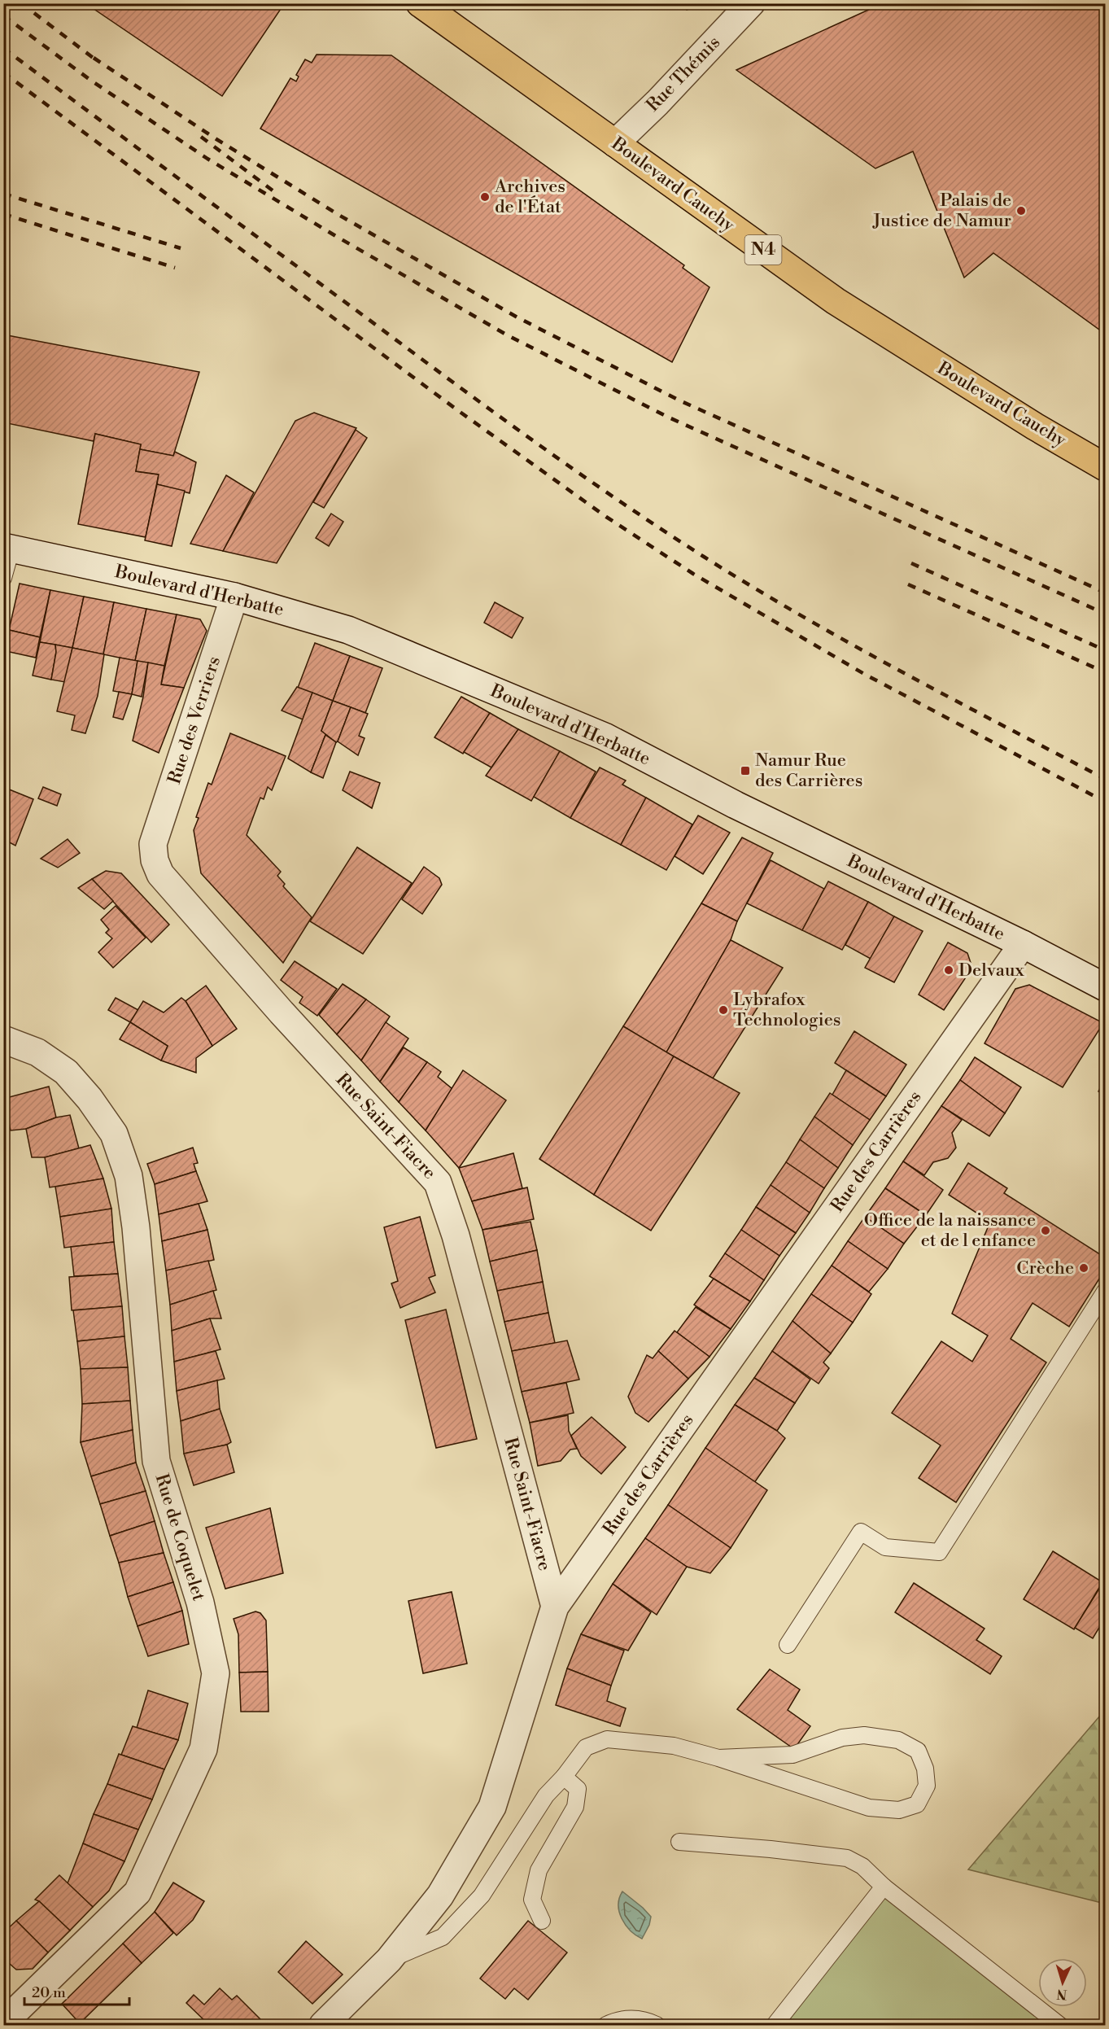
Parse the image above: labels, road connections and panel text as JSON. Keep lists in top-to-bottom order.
{
  "streets": {
    "main road": ["Boulevard Cauchy", "N4"],
    "street": [
      "Rue Thémis",
      "Boulevard d'Herbatte",
      "Rue des Verriers",
      "Rue Saint-Fiacre",
      "Rue des Carrières",
      "Rue de Coquelet"
    ]
  },
  "crossings": [
    ["Rue Thémis", "Boulevard Cauchy"],
    ["Boulevard d'Herbatte", "Rue des Verriers"],
    ["Boulevard d'Herbatte", "Rue des Carrières"],
    ["Rue des Verriers", "Rue Saint-Fiacre"],
    ["Rue Saint-Fiacre", "Rue des Carrières"]
  ],
  "places": {
    "other": [
      "Archives de l'État",
      "Palais de Justice de Namur",
      "Delvaux",
      "Lybrafox Technologies",
      "Office de la naissance et de l enfance",
      "Crèche"
    ],
    "transit": ["Namur Rue des Carrières"]
  },
  "scale_bar": "20 m",
  "north": "bottom"
}
